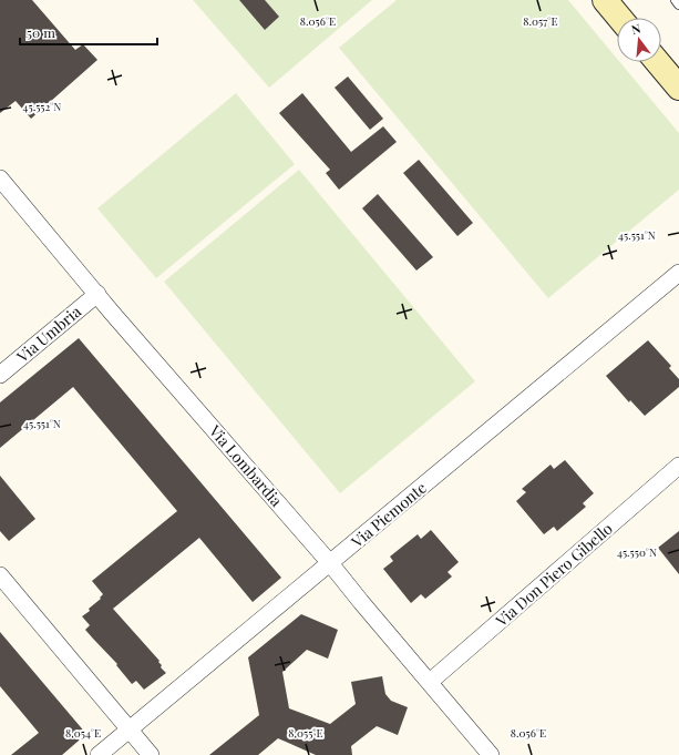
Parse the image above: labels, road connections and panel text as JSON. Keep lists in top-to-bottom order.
{
  "streets": {
    "street": [
      "Via Umbria",
      "Via Lombardia",
      "Via Piemonte",
      "Via Don Piero Gibello"
    ]
  },
  "crossings": [
    ["Via Umbria", "Via Lombardia"],
    ["Via Lombardia", "Via Piemonte"],
    ["Via Lombardia", "Via Don Piero Gibello"]
  ],
  "scale_bar": "50 m",
  "north": "top",
  "coordinates": [
    "8.056°E",
    "8.057°E",
    "45.552°N",
    "45.551°N",
    "45.550°N",
    "8.054°E",
    "8.055°E"
  ]
}
